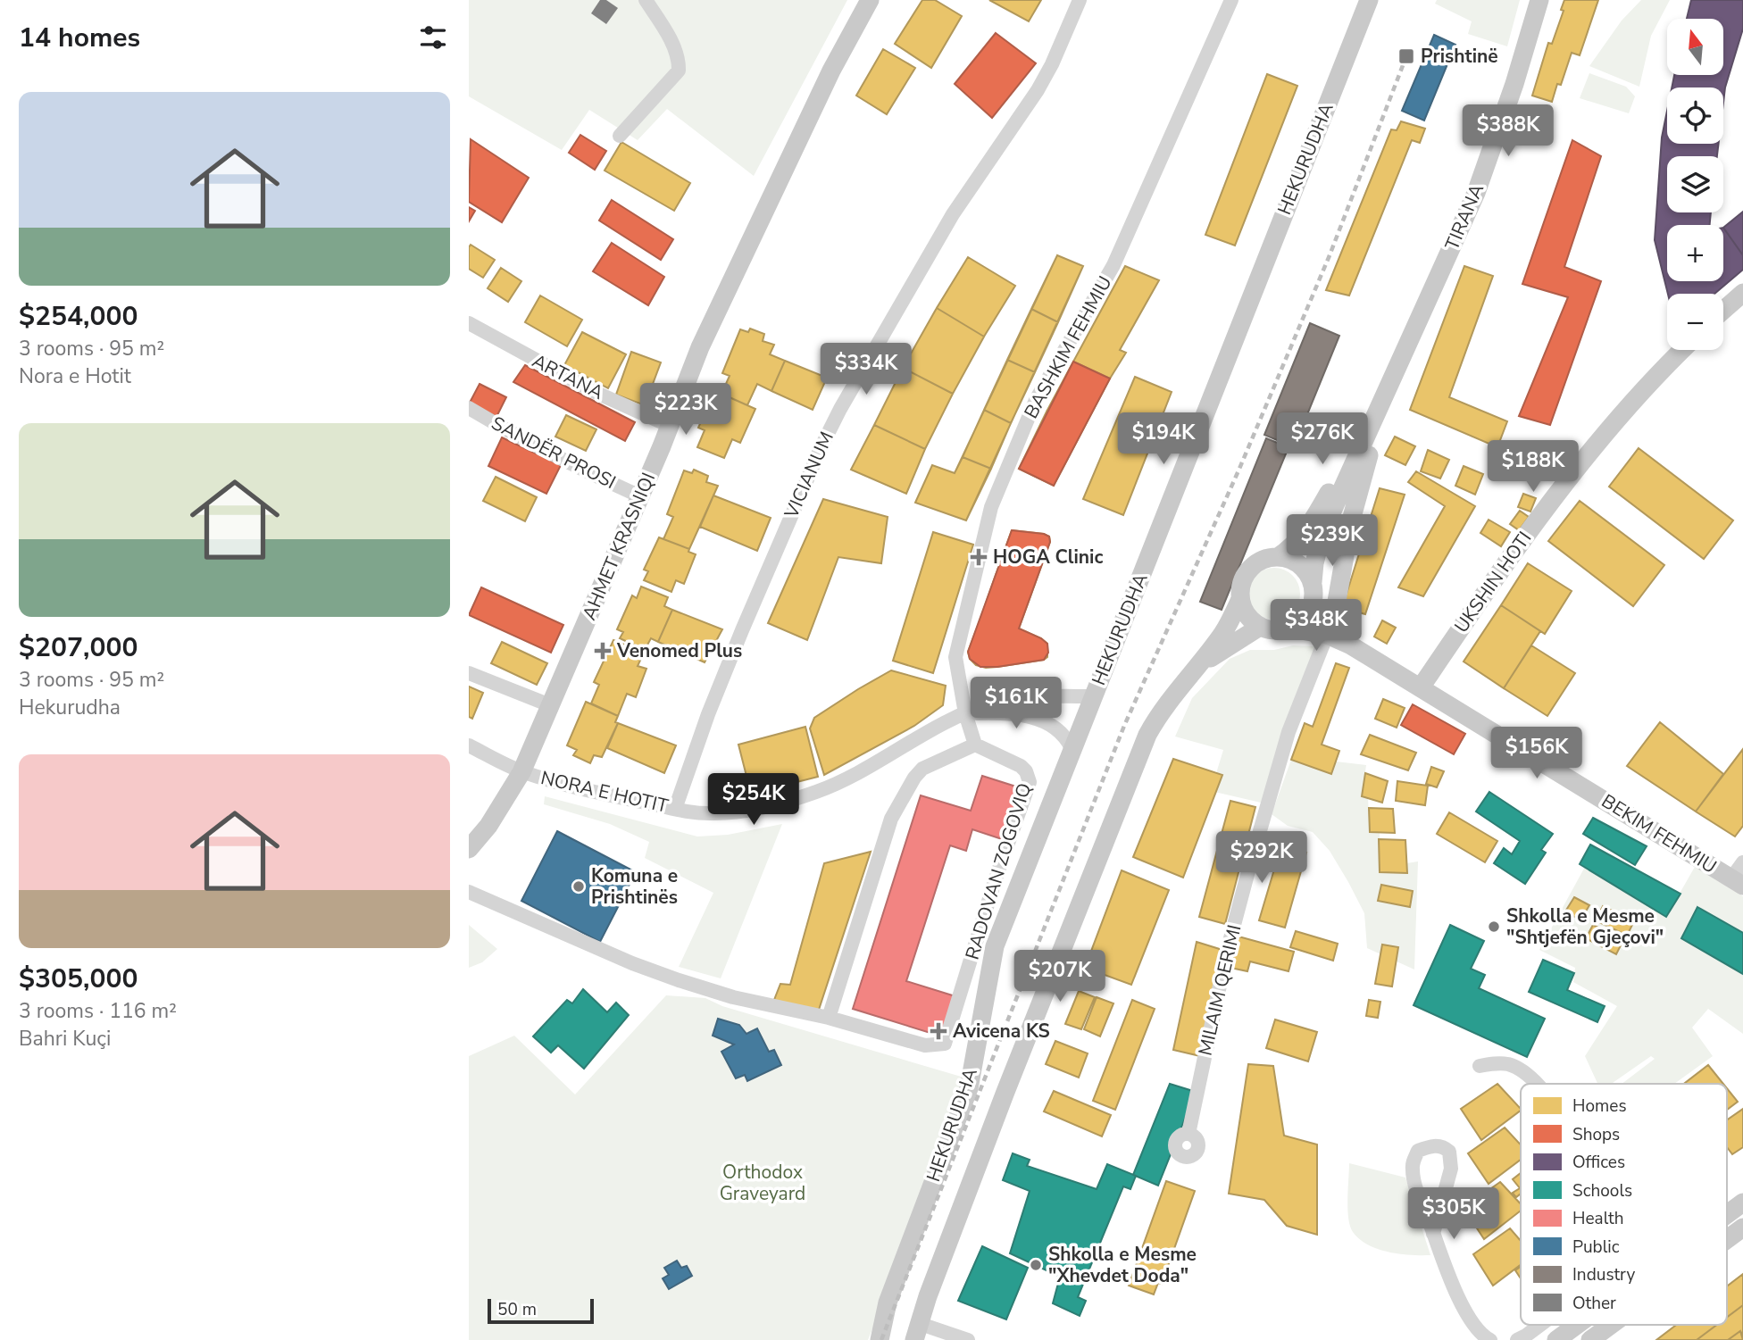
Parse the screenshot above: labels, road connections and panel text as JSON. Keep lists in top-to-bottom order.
{
  "streets": {
    "main road": [
      "HEKURUDHA",
      "TIRANA",
      "AHMET KRASNIQI",
      "UKSHIN HOTI",
      "BEKIM FEHMIU"
    ],
    "street": [
      "BASHKIM FEHMIU",
      "ARTANA",
      "SANDËR PROSI",
      "VICIANUM",
      "NORA E HOTIT",
      "RADOVAN ZOGOVIQ",
      "MILAIM QERIMI"
    ]
  },
  "crossings": [
    ["HEKURUDHA", "TIRANA"],
    ["HEKURUDHA", "NORA E HOTIT"],
    ["HEKURUDHA", "BEKIM FEHMIU"],
    ["TIRANA", "BEKIM FEHMIU"],
    ["BASHKIM FEHMIU", "NORA E HOTIT"],
    ["BASHKIM FEHMIU", "RADOVAN ZOGOVIQ"],
    ["ARTANA", "AHMET KRASNIQI"],
    ["SANDËR PROSI", "AHMET KRASNIQI"],
    ["VICIANUM", "NORA E HOTIT"],
    ["AHMET KRASNIQI", "NORA E HOTIT"],
    ["UKSHIN HOTI", "BEKIM FEHMIU"],
    ["BEKIM FEHMIU", "MILAIM QERIMI"]
  ],
  "parks": ["Orthodox Graveyard"],
  "places": {
    "transit": ["Prishtinë"],
    "health": ["HOGA Clinic", "Venomed Plus", "Avicena KS"],
    "other": ["Komuna e Prishtinës", "Shkolla e Mesme \"Shtjefën Gjeçovi\"", "Shkolla e Mesme \"Xhevdet Doda\""]
  },
  "legend": [
    "Homes",
    "Shops",
    "Offices",
    "Schools",
    "Health",
    "Public",
    "Industry",
    "Other"
  ],
  "scale_bar": "50 m",
  "north": "top",
  "page": {
    "heading": "14 homes",
    "map_buttons": ["+", "−"],
    "list": [
      {
        "name": "$254,000",
        "note": "3 rooms · 95 m² · Nora e Hotit"
      },
      {
        "name": "$207,000",
        "note": "3 rooms · 95 m² · Hekurudha"
      },
      {
        "name": "$305,000",
        "note": "3 rooms · 116 m² · Bahri Kuçi"
      }
    ],
    "price": [
      "$388K",
      "$334K",
      "$223K",
      "$194K",
      "$276K",
      "$188K",
      "$239K",
      "$348K",
      "$161K",
      "$156K",
      "$254K",
      "$292K",
      "$207K",
      "$305K"
    ],
    "scale": "50 m"
  }
}
